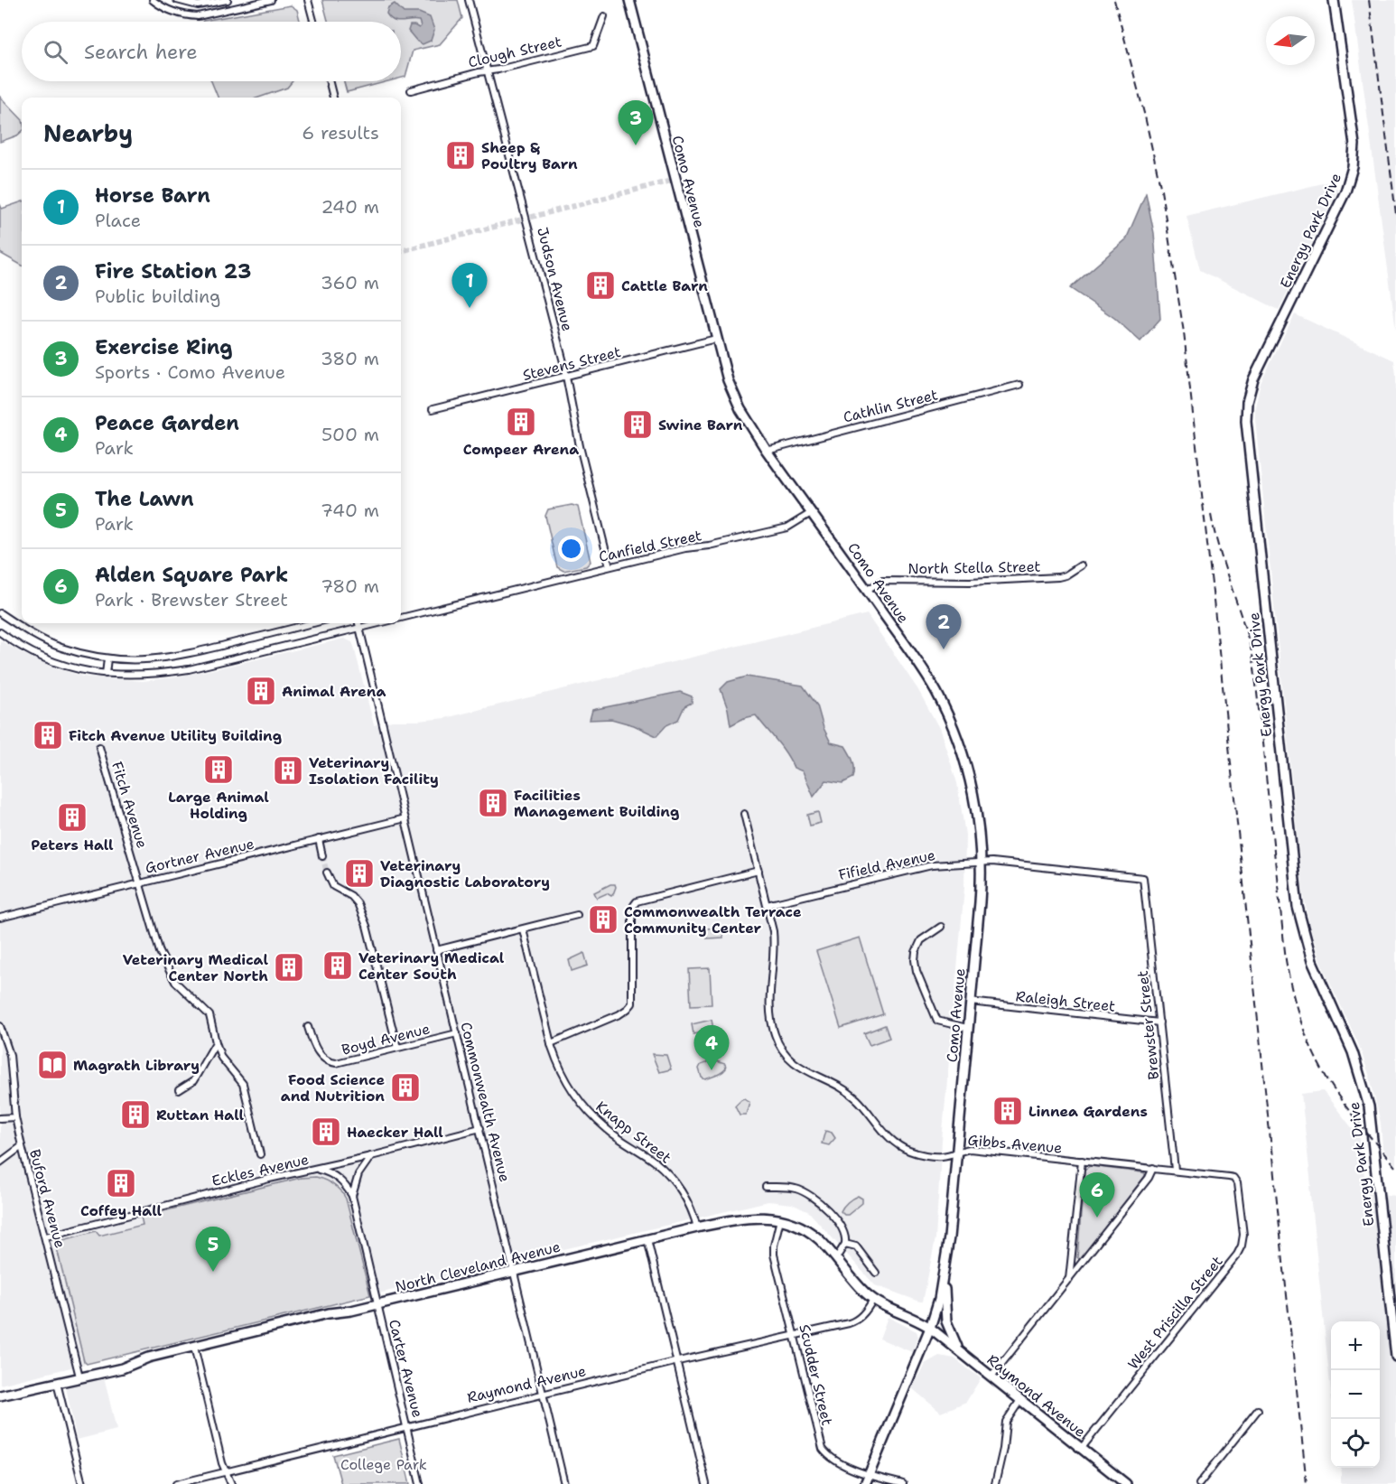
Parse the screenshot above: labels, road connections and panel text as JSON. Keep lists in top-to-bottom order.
{
  "streets": {
    "main road": [
      "Como Avenue",
      "Energy Park Drive",
      "North Cleveland Avenue",
      "Raymond Avenue"
    ],
    "street": [
      "Clough Street",
      "Judson Avenue",
      "Stevens Street",
      "Cathlin Street",
      "Canfield Street",
      "North Stella Street",
      "Fitch Avenue",
      "Gortner Avenue",
      "Fifield Avenue",
      "Raleigh Street",
      "Brewster Street",
      "Boyd Avenue",
      "Commonwealth Avenue",
      "Knapp Street",
      "Gibbs Avenue",
      "Eckles Avenue",
      "Buford Avenue",
      "West Priscilla Street",
      "Carter Avenue",
      "Scudder Street"
    ]
  },
  "crossings": [
    ["Clough Street", "Judson Avenue"],
    ["Como Avenue", "Stevens Street"],
    ["Como Avenue", "Cathlin Street"],
    ["Como Avenue", "Canfield Street"],
    ["Como Avenue", "North Stella Street"],
    ["Como Avenue", "Fifield Avenue"],
    ["Como Avenue", "Raleigh Street"],
    ["Como Avenue", "Gibbs Avenue"],
    ["Como Avenue", "North Cleveland Avenue"],
    ["Como Avenue", "Scudder Street"],
    ["Como Avenue", "Raymond Avenue"],
    ["Judson Avenue", "Stevens Street"],
    ["Judson Avenue", "Canfield Street"],
    ["Canfield Street", "Commonwealth Avenue"],
    ["Fitch Avenue", "Gortner Avenue"],
    ["Gortner Avenue", "Commonwealth Avenue"],
    ["Fifield Avenue", "Brewster Street"],
    ["Fifield Avenue", "Gibbs Avenue"],
    ["Raleigh Street", "Brewster Street"],
    ["Brewster Street", "Gibbs Avenue"],
    ["Boyd Avenue", "Commonwealth Avenue"],
    ["Commonwealth Avenue", "Eckles Avenue"],
    ["Commonwealth Avenue", "North Cleveland Avenue"],
    ["Commonwealth Avenue", "Raymond Avenue"],
    ["Knapp Street", "North Cleveland Avenue"],
    ["Gibbs Avenue", "West Priscilla Street"],
    ["Eckles Avenue", "Buford Avenue"],
    ["Eckles Avenue", "Carter Avenue"],
    ["Buford Avenue", "North Cleveland Avenue"],
    ["North Cleveland Avenue", "Carter Avenue"],
    ["North Cleveland Avenue", "Scudder Street"],
    ["North Cleveland Avenue", "Raymond Avenue"],
    ["West Priscilla Street", "Raymond Avenue"],
    ["Carter Avenue", "Raymond Avenue"],
    ["Scudder Street", "Raymond Avenue"]
  ],
  "parks": ["College Park"],
  "places": {
    "building": [
      "Sheep & Poultry Barn",
      "Cattle Barn",
      "Compeer Arena",
      "Swine Barn",
      "Animal Arena",
      "Fitch Avenue Utility Building",
      "Large Animal Holding",
      "Veterinary Isolation Facility",
      "Facilities Management Building",
      "Peters Hall",
      "Veterinary Diagnostic Laboratory",
      "Commonwealth Terrace Community Center",
      "Veterinary Medical Center South",
      "Veterinary Medical Center North",
      "Food Science and Nutrition",
      "Linnea Gardens",
      "Ruttan Hall",
      "Haecker Hall",
      "Coffey Hall"
    ],
    "library": ["Magrath Library"]
  },
  "north": "left",
  "page": {
    "search": "Search here",
    "heading": ["Nearby", "6 results"],
    "pins": [
      "3",
      "1",
      "2",
      "4",
      "6",
      "5"
    ],
    "list": [
      {
        "mark": "1",
        "name": "Horse Barn",
        "note": "Place",
        "value": "240 m"
      },
      {
        "mark": "2",
        "name": "Fire Station 23",
        "note": "Public building",
        "value": "360 m"
      },
      {
        "mark": "3",
        "name": "Exercise Ring",
        "note": "Sports · Como Avenue",
        "value": "380 m"
      },
      {
        "mark": "4",
        "name": "Peace Garden",
        "note": "Park",
        "value": "500 m"
      },
      {
        "mark": "5",
        "name": "The Lawn",
        "note": "Park",
        "value": "740 m"
      },
      {
        "mark": "6",
        "name": "Alden Square Park",
        "note": "Park · Brewster Street",
        "value": "780 m"
      }
    ],
    "map_buttons": ["+", "−"]
  }
}
